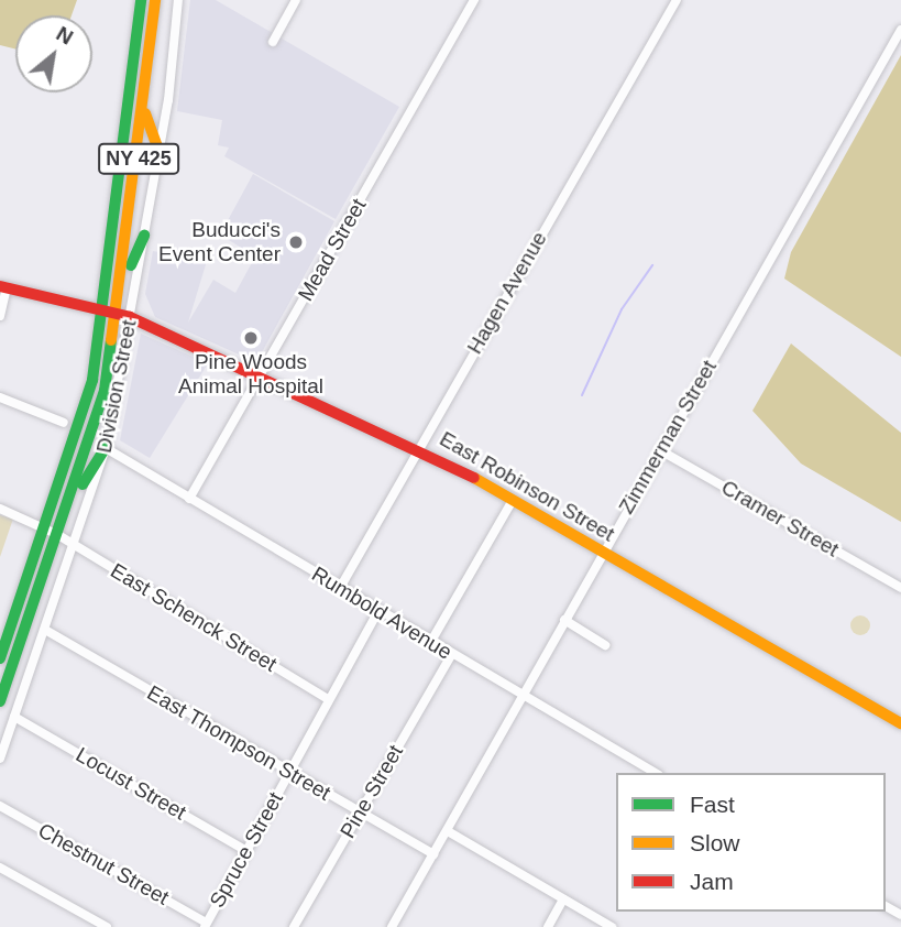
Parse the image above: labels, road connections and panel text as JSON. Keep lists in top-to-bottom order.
{
  "streets": {
    "main road": ["NY 425", "East Robinson Street"],
    "street": [
      "Mead Street",
      "Hagen Avenue",
      "Division Street",
      "Zimmerman Street",
      "Cramer Street",
      "Rumbold Avenue",
      "East Schenck Street",
      "East Thompson Street",
      "Locust Street",
      "Pine Street",
      "Spruce Street",
      "Chestnut Street"
    ]
  },
  "crossings": [
    ["NY 425", "Division Street"],
    ["NY 425", "East Robinson Street"],
    ["NY 425", "East Schenck Street"],
    ["Mead Street", "East Robinson Street"],
    ["Mead Street", "Rumbold Avenue"],
    ["Hagen Avenue", "East Robinson Street"],
    ["Hagen Avenue", "Rumbold Avenue"],
    ["Division Street", "East Robinson Street"],
    ["Division Street", "Rumbold Avenue"],
    ["Division Street", "East Schenck Street"],
    ["Division Street", "East Thompson Street"],
    ["Division Street", "Locust Street"],
    ["Zimmerman Street", "East Robinson Street"],
    ["Zimmerman Street", "Cramer Street"],
    ["Zimmerman Street", "Rumbold Avenue"],
    ["Zimmerman Street", "East Thompson Street"],
    ["Rumbold Avenue", "Pine Street"],
    ["Rumbold Avenue", "Spruce Street"],
    ["East Schenck Street", "Spruce Street"],
    ["East Thompson Street", "Pine Street"],
    ["East Thompson Street", "Spruce Street"],
    ["Locust Street", "Spruce Street"],
    ["Spruce Street", "Chestnut Street"]
  ],
  "places": ["Buducci's Event Center", "Pine Woods Animal Hospital"],
  "legend": ["Fast", "Slow", "Jam"],
  "north": "top right"
}
